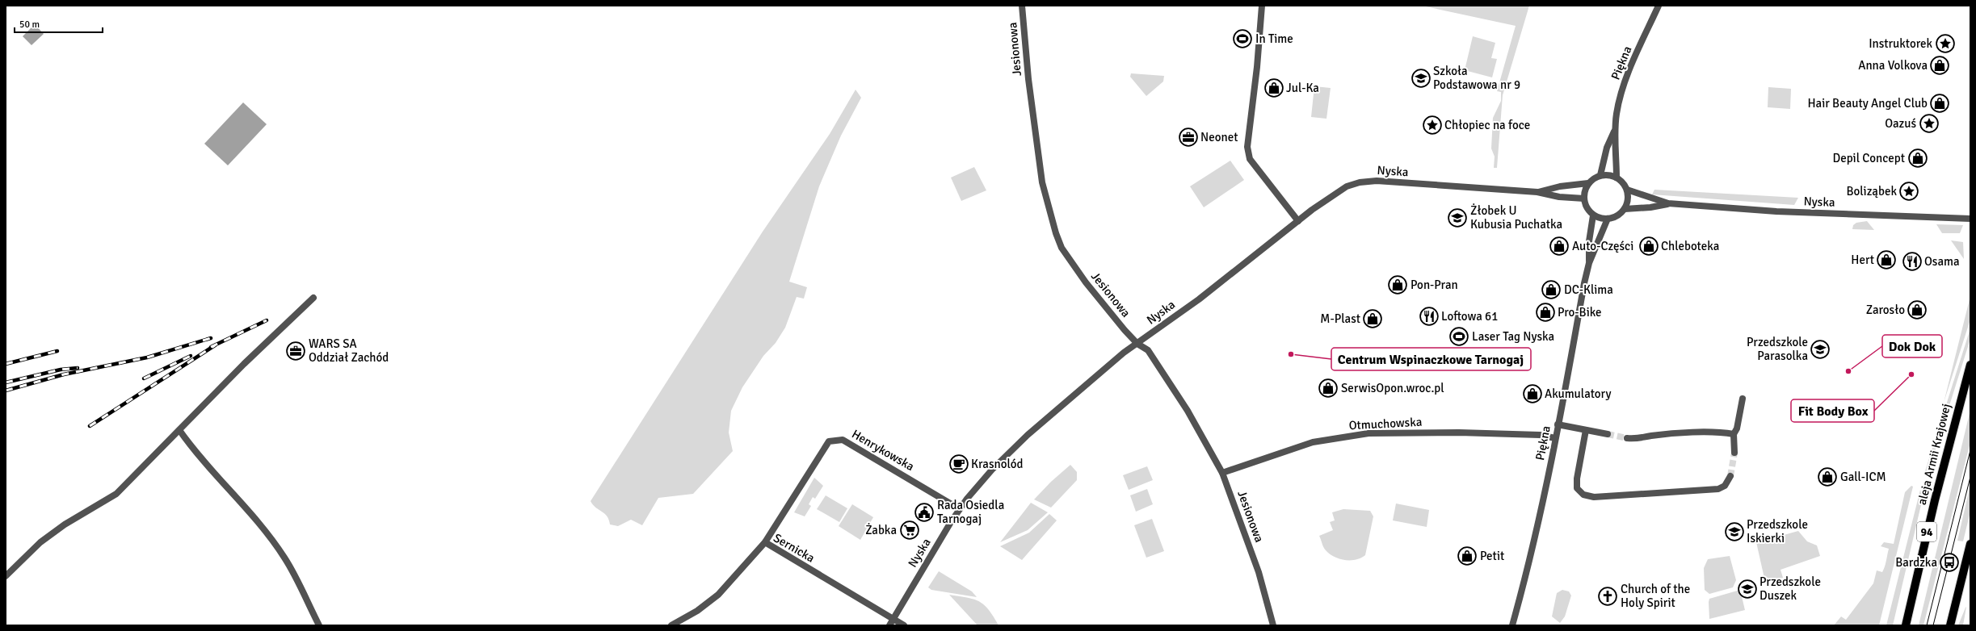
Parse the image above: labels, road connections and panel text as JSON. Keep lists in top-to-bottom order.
{
  "streets": {
    "main road": ["aleja Armii Krajowej", "94"],
    "street": [
      "Jesionowa",
      "Piękna",
      "Nyska",
      "Otmuchowska",
      "Henrykowska",
      "Sernicka"
    ]
  },
  "crossings": [
    ["Jesionowa", "Nyska"],
    ["Jesionowa", "Otmuchowska"],
    ["Piękna", "Nyska"],
    ["Piękna", "Otmuchowska"],
    ["Nyska", "Henrykowska"],
    ["Nyska", "Sernicka"],
    ["Henrykowska", "Sernicka"]
  ],
  "places": {
    "sports": ["In Time", "Laser Tag Nyska"],
    "place": [
      "Instruktorek",
      "Oazuś",
      "Chłopiec na foce",
      "Boliząbek"
    ],
    "shop": [
      "Anna Volkova",
      "Jul-Ka",
      "Hair Beauty Angel Club",
      "Depil Concept",
      "Auto-Części",
      "Chleboteka",
      "Hert",
      "Pon-Pran",
      "DC-Klima",
      "Zarosło",
      "Pro-Bike",
      "M-Plast",
      "SerwisOpon.wroc.pl",
      "Akumulatory",
      "Gall-ICM",
      "Petit"
    ],
    "school or university": [
      "Szkoła Podstawowa nr 9",
      "Żłobek U Kubusia Puchatka",
      "Przedszkole Parasolka",
      "Przedszkole Iskierki",
      "Przedszkole Duszek"
    ],
    "office": ["Neonet", "WARS SA Oddział Zachód"],
    "restaurant": ["Osama", "Loftowa 61"],
    "other": ["Centrum Wspinaczkowe Tarnogaj", "Dok Dok", "Fit Body Box"],
    "cafe": ["Krasnolód"],
    "public building": ["Rada Osiedla Tarnogaj"],
    "supermarket": ["Żabka"],
    "bus stop": ["Bardzka"],
    "church": ["Church of the Holy Spirit"]
  },
  "scale_bar": "50 m"
}
